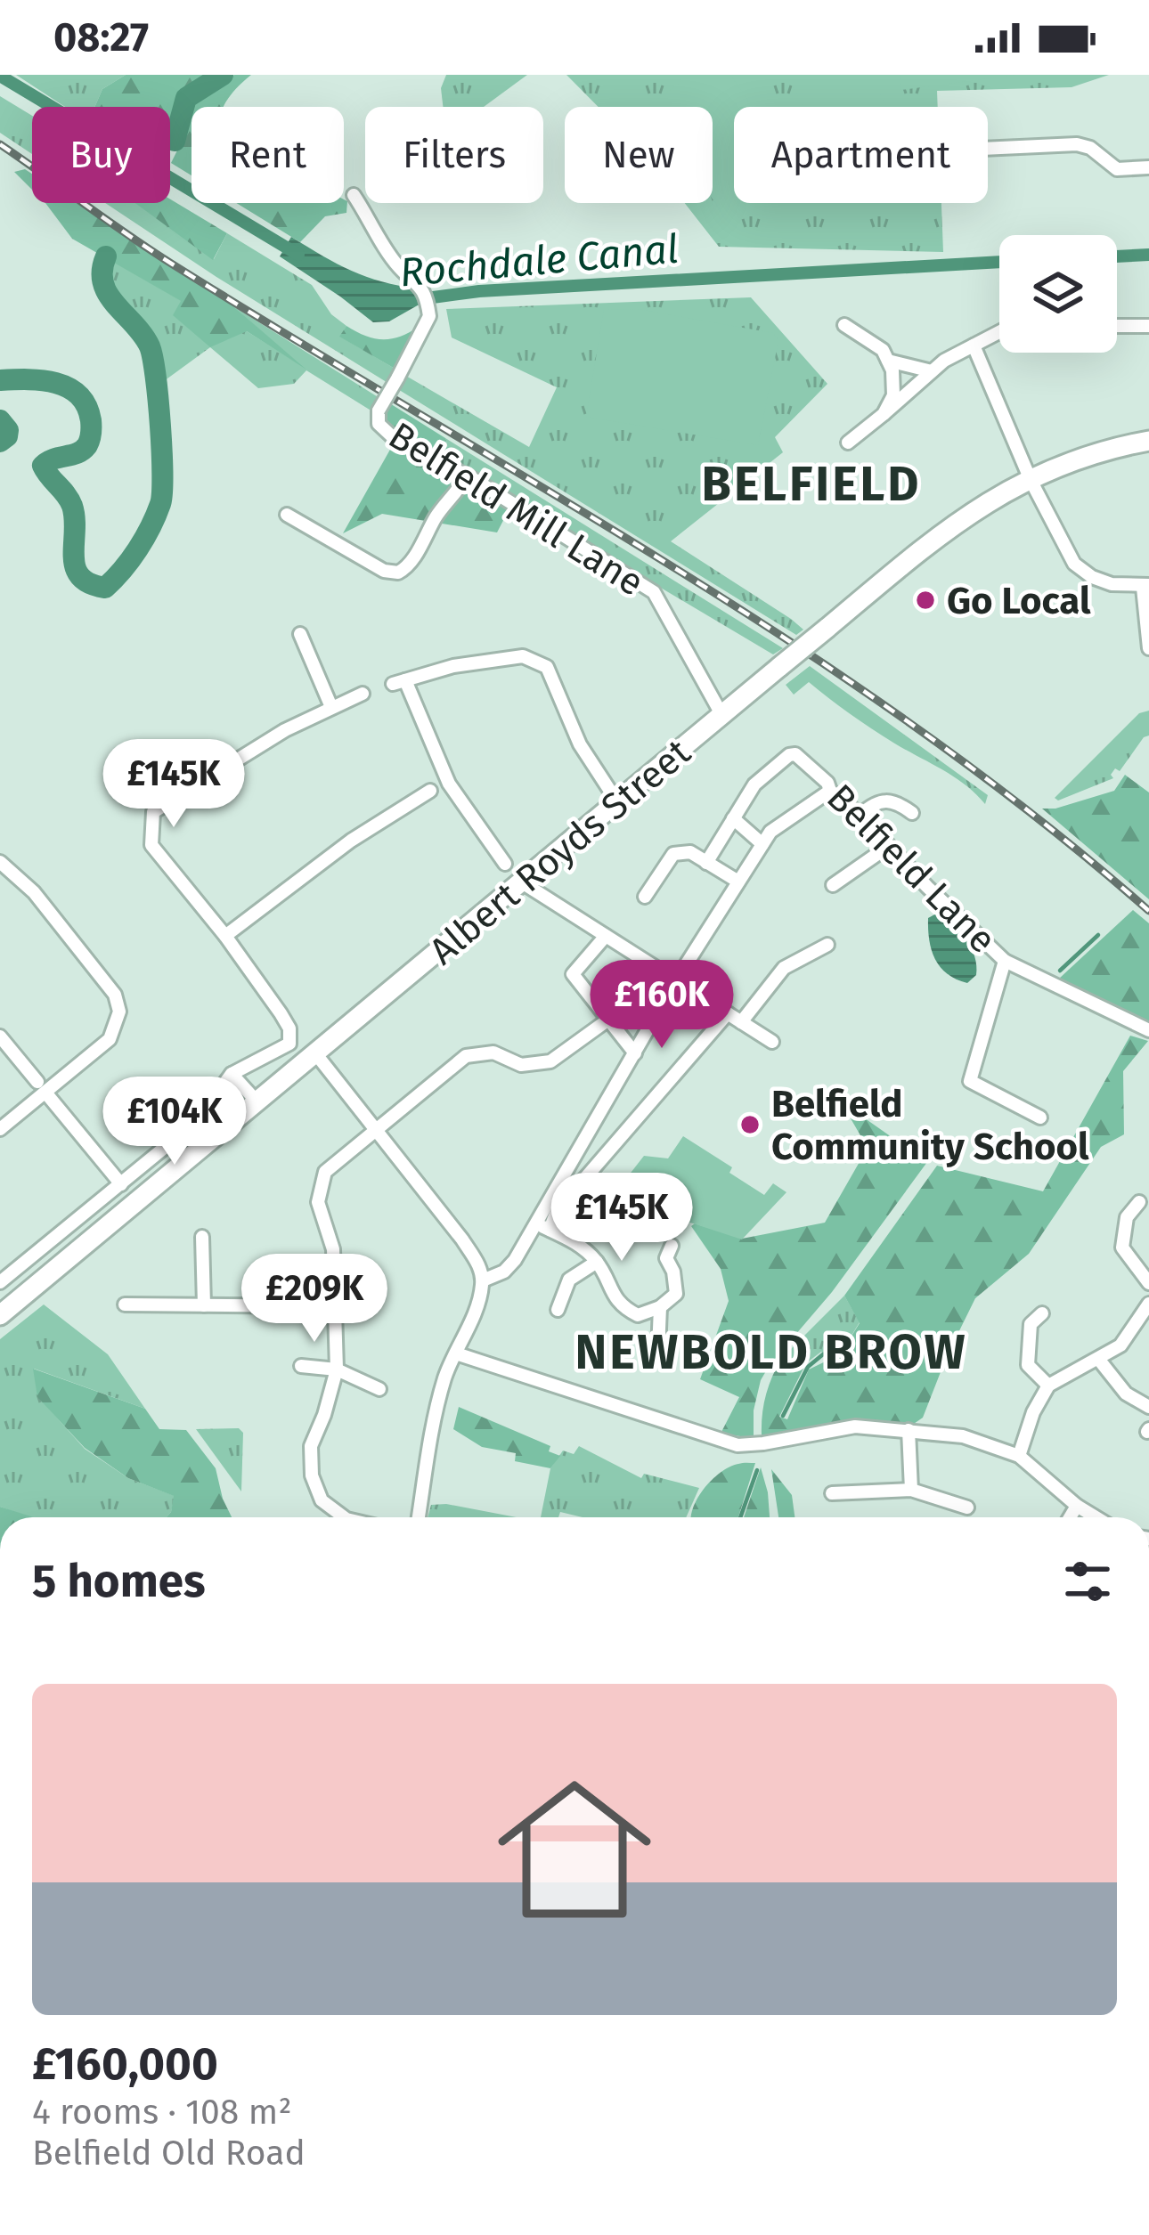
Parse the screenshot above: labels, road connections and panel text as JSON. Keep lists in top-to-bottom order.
{
  "streets": {
    "main road": ["Albert Royds Street"],
    "street": ["Belfield Mill Lane", "Belfield Lane"]
  },
  "crossings": [
    ["Belfield Mill Lane", "Albert Royds Street"]
  ],
  "districts": ["BELFIELD", "NEWBOLD BROW"],
  "water": ["Rochdale Canal"],
  "places": ["Go Local", "Belfield Community School"],
  "page": {
    "status": "08:27",
    "chip": [
      "Buy",
      "Rent",
      "Filters",
      "New",
      "Apartment"
    ],
    "price": [
      "£145K",
      "£160K",
      "£104K",
      "£145K",
      "£209K"
    ],
    "heading": "5 homes",
    "list": [
      {
        "name": "£160,000",
        "note": "4 rooms · 108 m² · Belfield Old Road"
      }
    ]
  }
}
